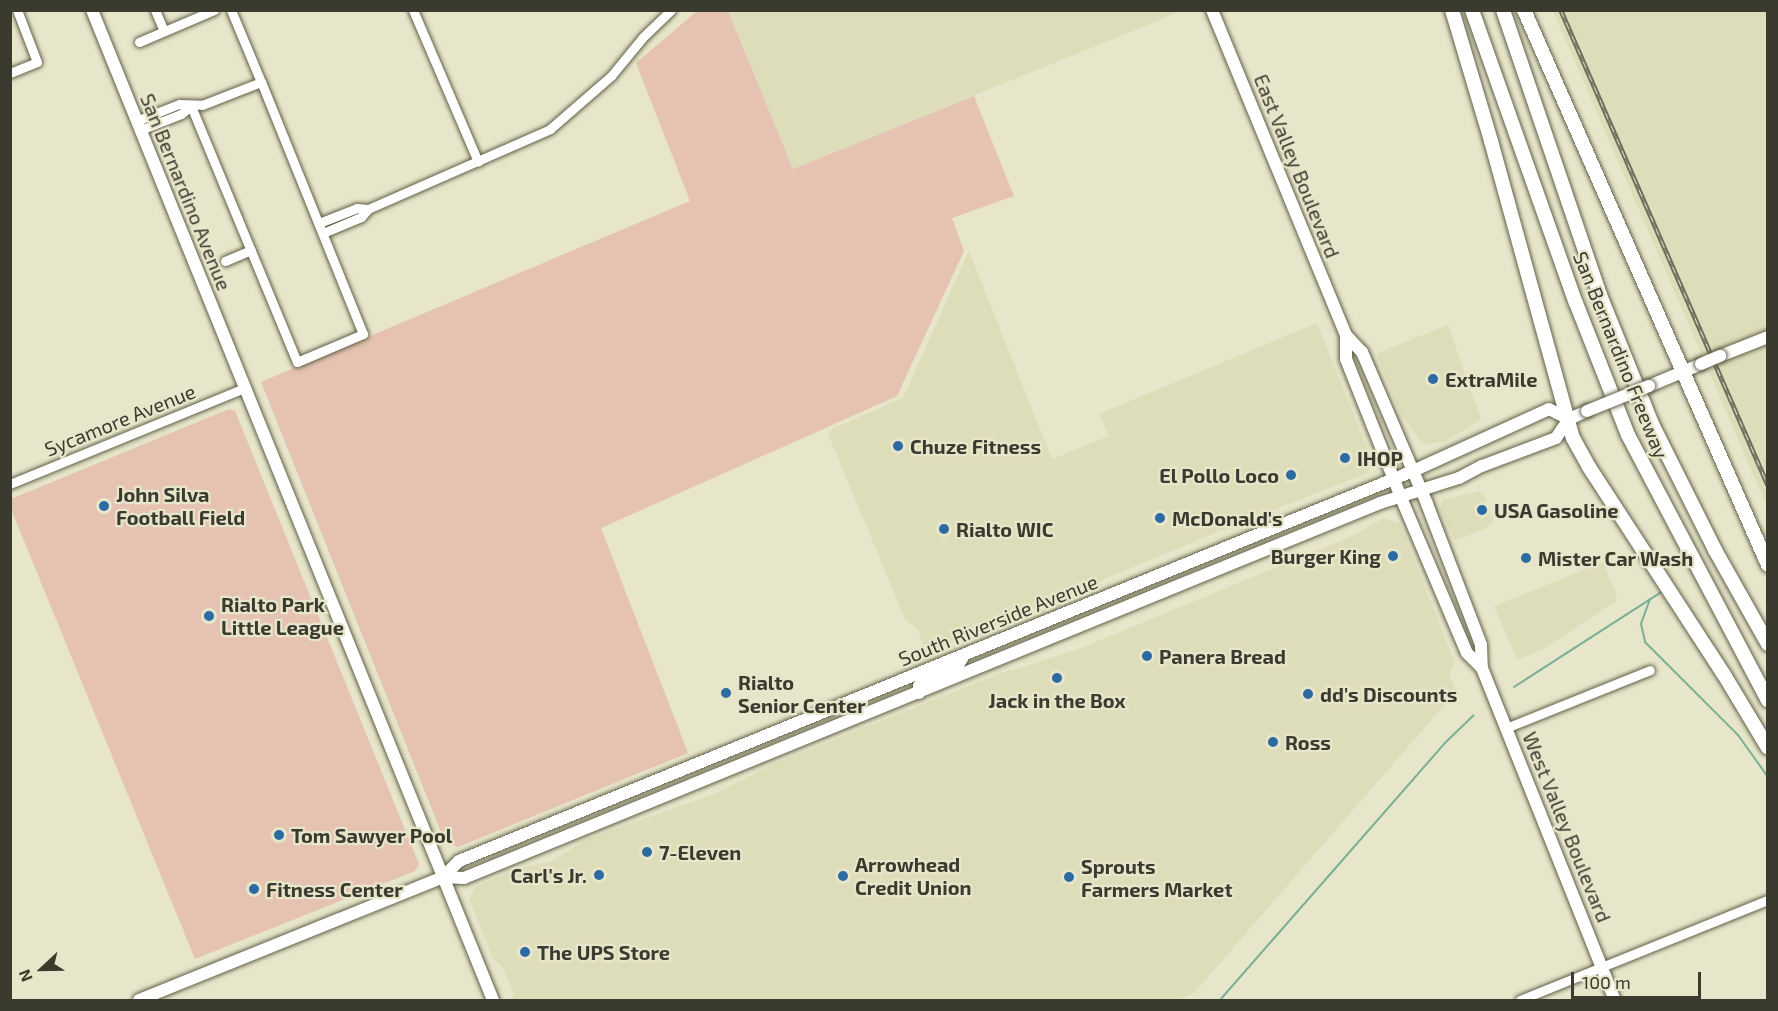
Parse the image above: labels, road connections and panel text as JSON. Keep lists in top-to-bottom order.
{
  "streets": {
    "highway": ["San Bernardino Freeway"],
    "main road": [
      "East Valley Boulevard",
      "San Bernardino Avenue",
      "South Riverside Avenue",
      "West Valley Boulevard"
    ],
    "street": ["Sycamore Avenue"]
  },
  "crossings": [
    ["East Valley Boulevard", "South Riverside Avenue"],
    ["East Valley Boulevard", "West Valley Boulevard"],
    ["San Bernardino Avenue", "Sycamore Avenue"],
    ["San Bernardino Avenue", "South Riverside Avenue"],
    ["South Riverside Avenue", "West Valley Boulevard"]
  ],
  "places": [
    "ExtraMile",
    "Chuze Fitness",
    "IHOP",
    "El Pollo Loco",
    "John Silva Football Field",
    "USA Gasoline",
    "McDonald's",
    "Rialto WIC",
    "Burger King",
    "Mister Car Wash",
    "Rialto Park Little League",
    "Panera Bread",
    "Jack in the Box",
    "Rialto Senior Center",
    "dd's Discounts",
    "Ross",
    "Tom Sawyer Pool",
    "7-Eleven",
    "Carl's Jr.",
    "Arrowhead Credit Union",
    "Sprouts Farmers Market",
    "Fitness Center",
    "The UPS Store"
  ],
  "scale_bar": "100 m",
  "north": "left"
}
